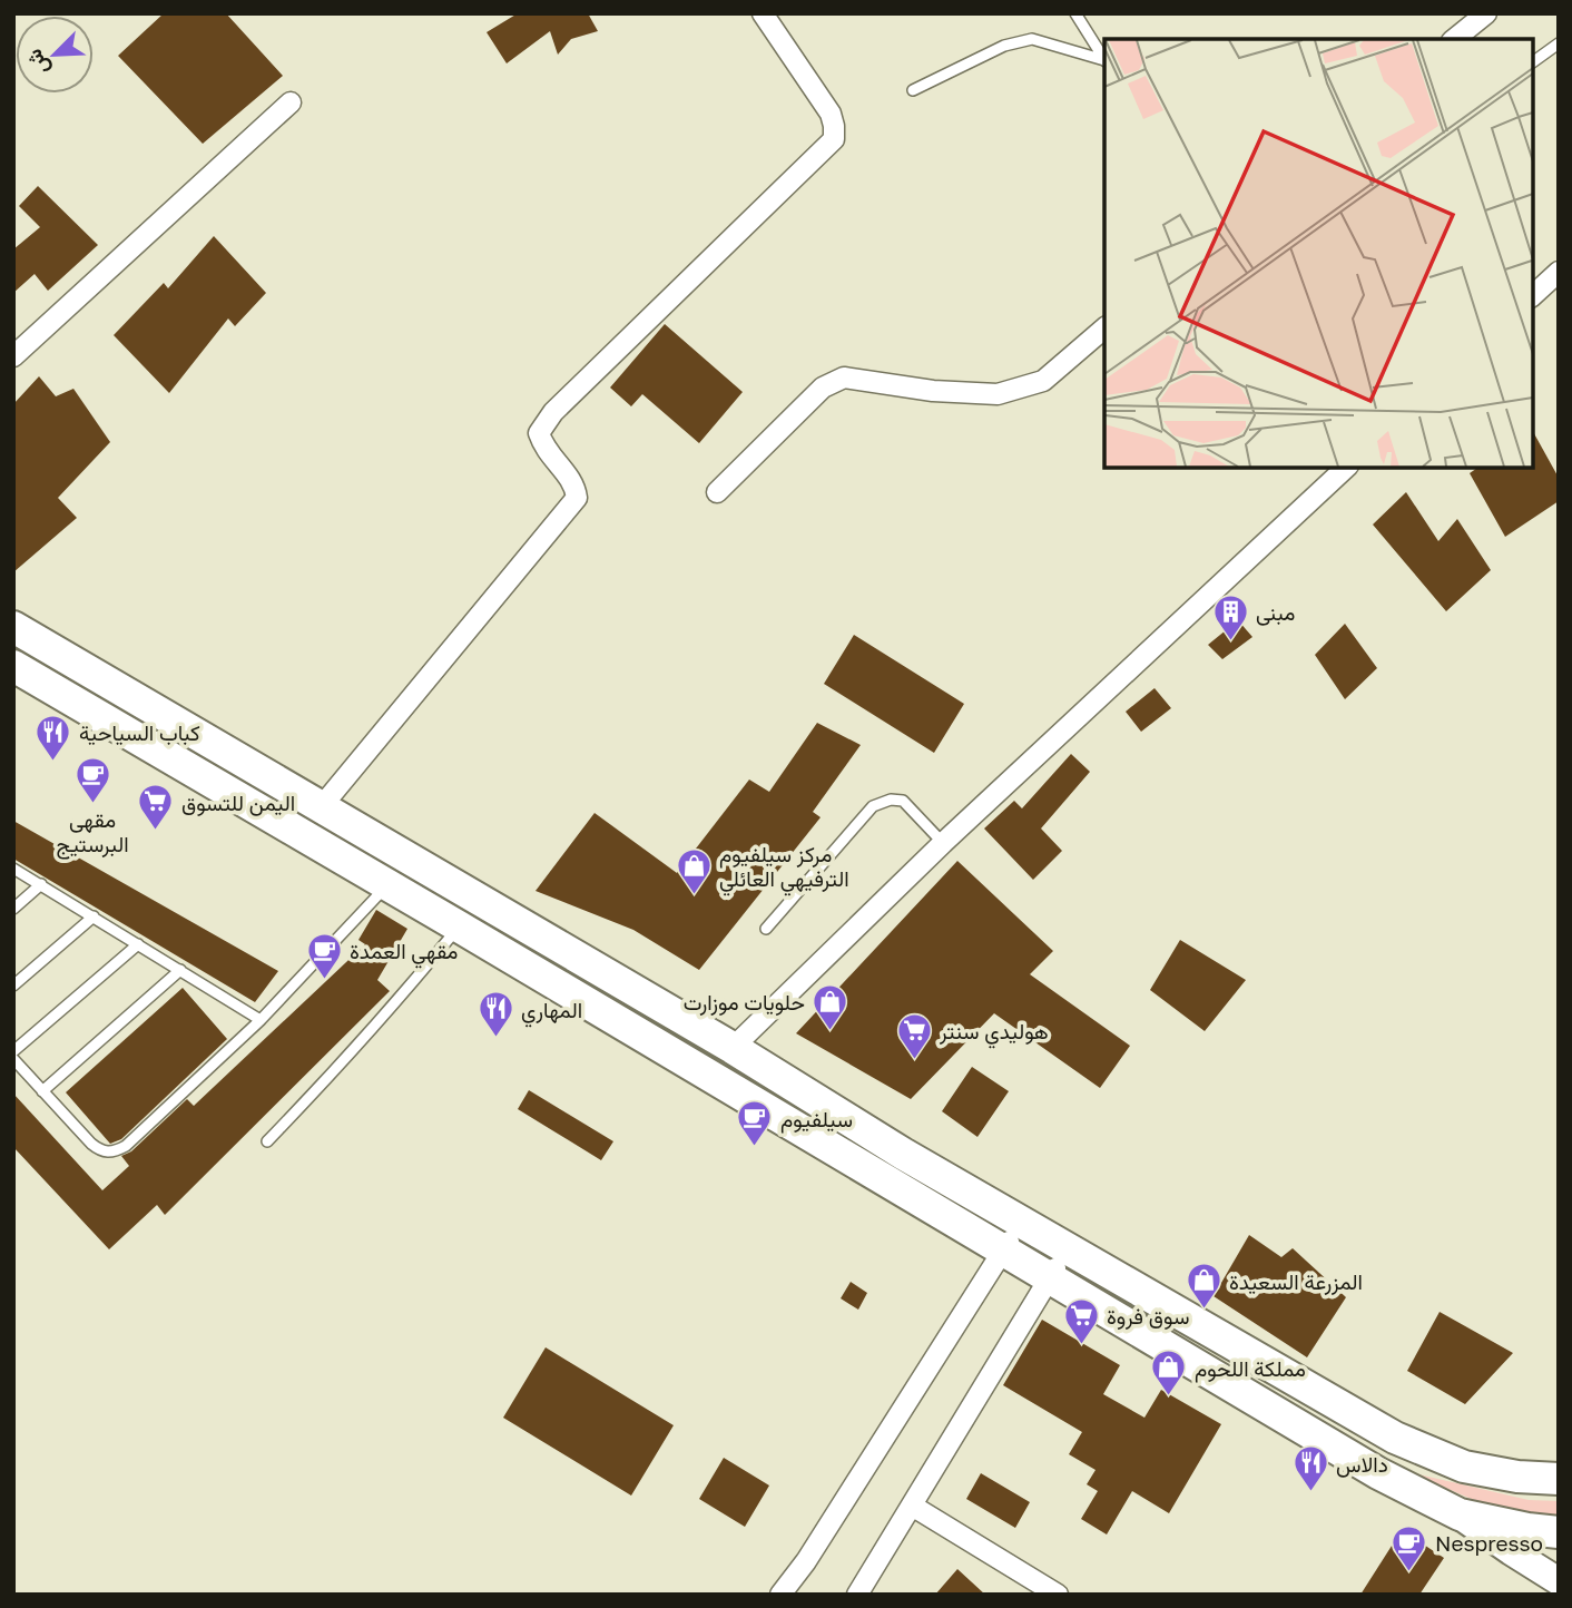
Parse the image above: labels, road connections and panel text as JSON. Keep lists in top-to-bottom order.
{
  "places": {
    "building": ["مبنى"],
    "restaurant": ["كباب السياحية", "المهاري", "دالاس"],
    "cafe": [
      "مقهى البرستيج",
      "مقهي العمدة",
      "سيلفيوم",
      "Nespresso"
    ],
    "supermarket": ["اليمن للتسوق", "هوليدي سنتر", "سوق فروة"],
    "shop": [
      "مركز سيلفيوم الترفيهي العائلي",
      "حلويات موزارت",
      "المزرعة السعيدة",
      "مملكة اللحوم"
    ]
  },
  "north": "bottom left"
}
